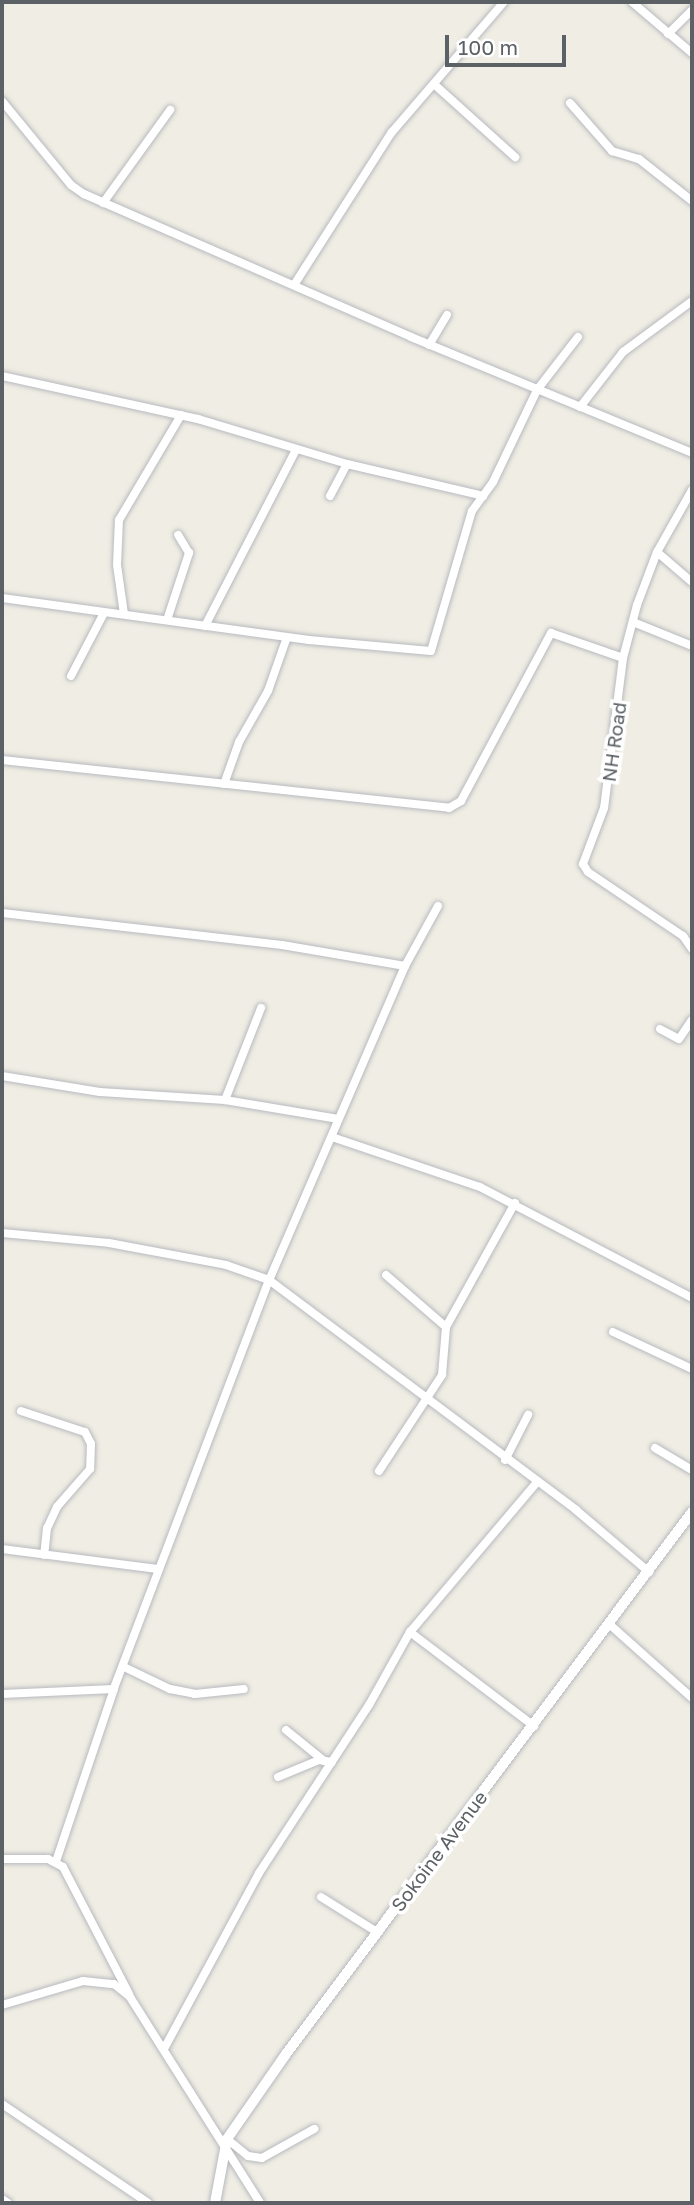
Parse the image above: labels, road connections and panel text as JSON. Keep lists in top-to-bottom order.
{
  "streets": {
    "street": ["NH Road", "Sokoine Avenue"]
  },
  "scale_bar": "100 m"
}
